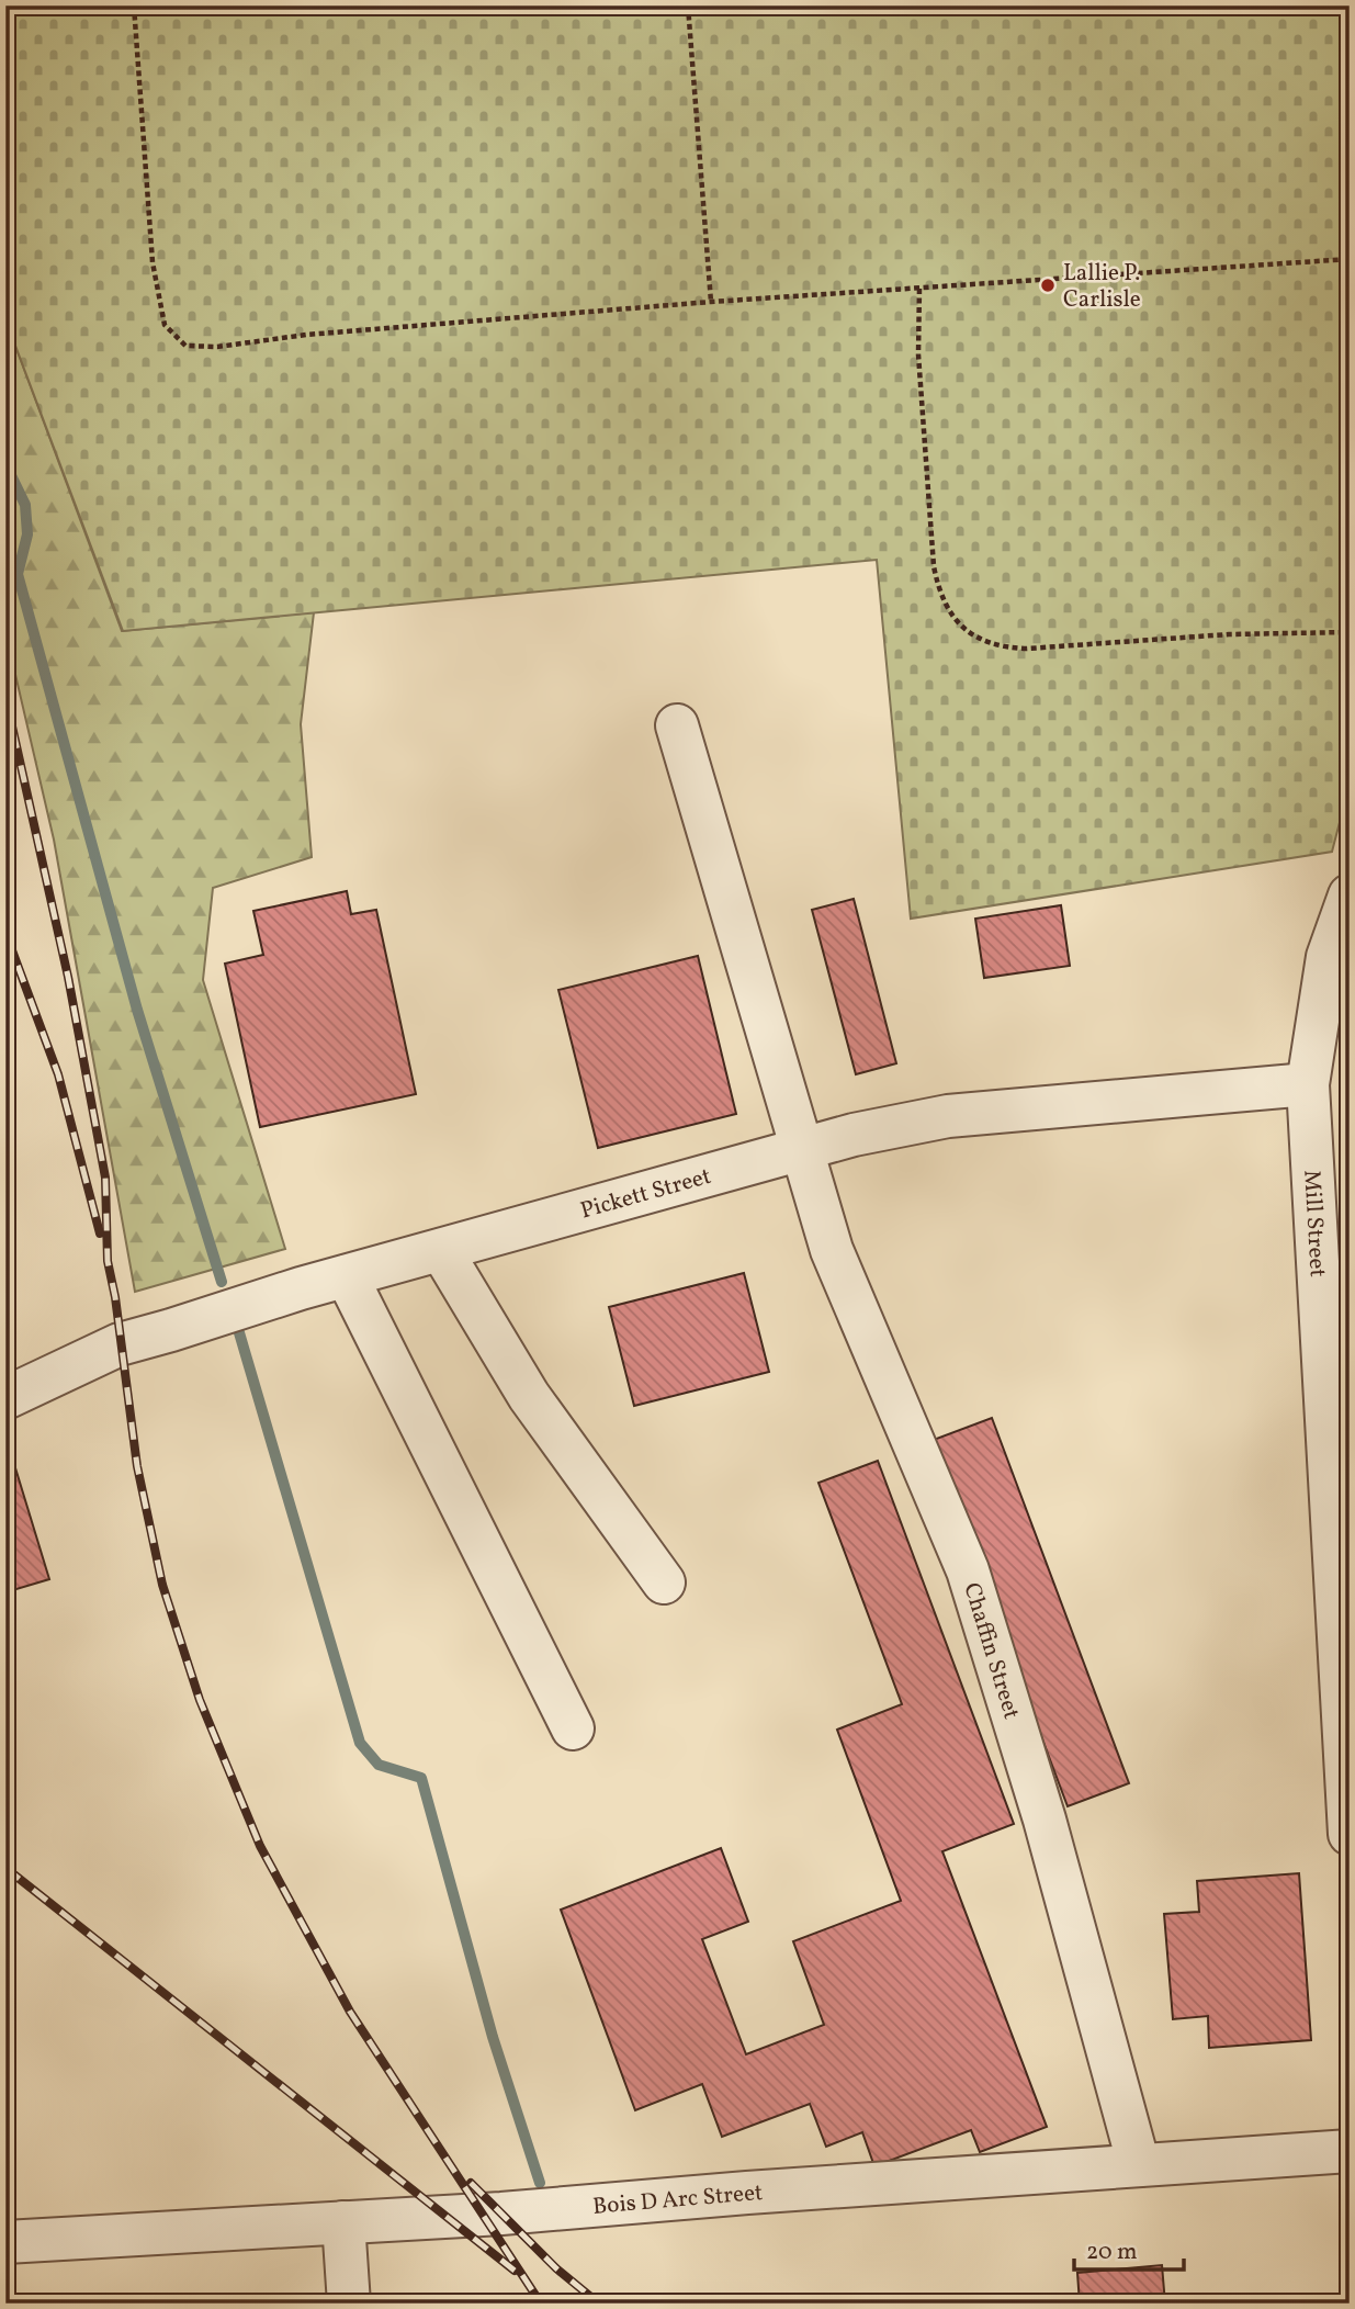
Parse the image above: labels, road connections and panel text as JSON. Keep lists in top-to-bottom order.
{
  "streets": {
    "street": [
      "Pickett Street",
      "Mill Street",
      "Chaffin Street",
      "Bois D Arc Street"
    ]
  },
  "crossings": [
    ["Pickett Street", "Mill Street"],
    ["Pickett Street", "Chaffin Street"],
    ["Chaffin Street", "Bois D Arc Street"]
  ],
  "places": ["Lallie P. Carlisle"],
  "scale_bar": "20 m"
}
